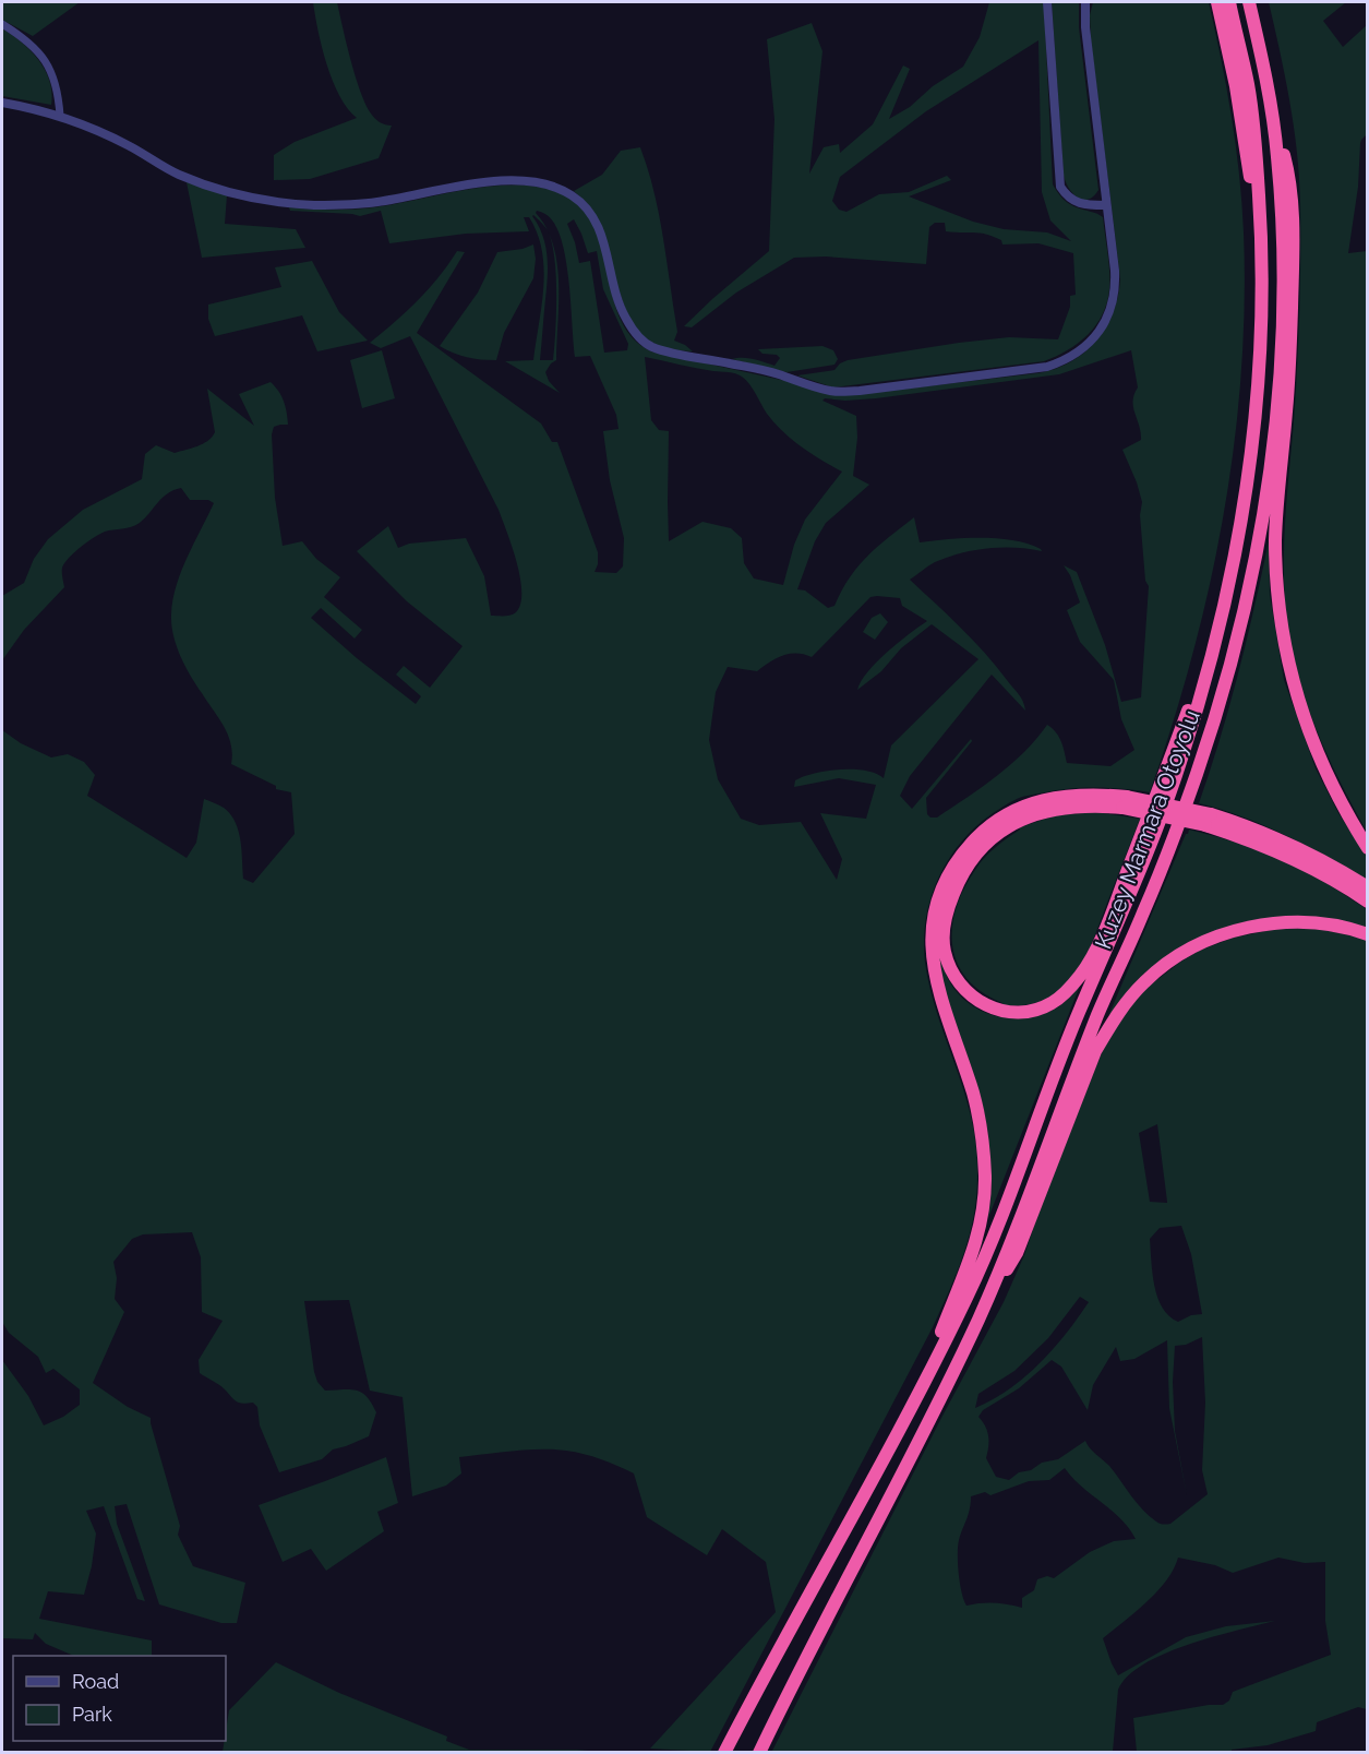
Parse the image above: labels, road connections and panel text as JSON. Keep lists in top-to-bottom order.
{
  "streets": {
    "highway": ["Kuzey Marmara Otoyolu"]
  },
  "legend": ["Road", "Park"]
}
